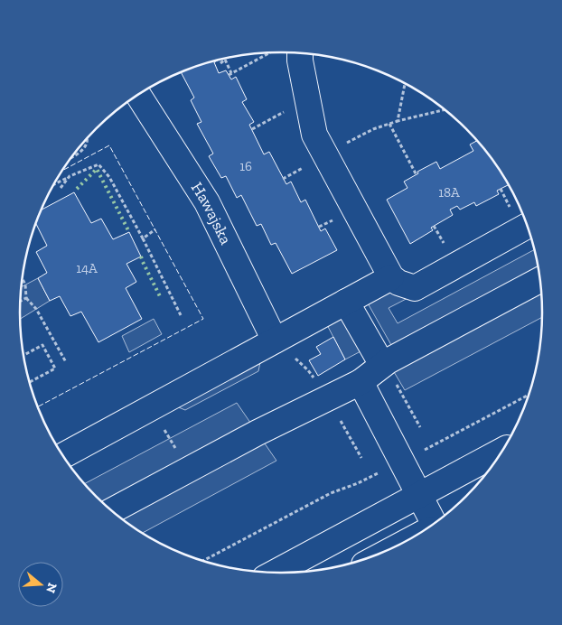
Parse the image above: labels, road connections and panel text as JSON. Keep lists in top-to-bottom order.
{
  "streets": {
    "street": ["Hawajska"]
  },
  "house_numbers": ["16", "18A", "14A"],
  "north": "right"
}
